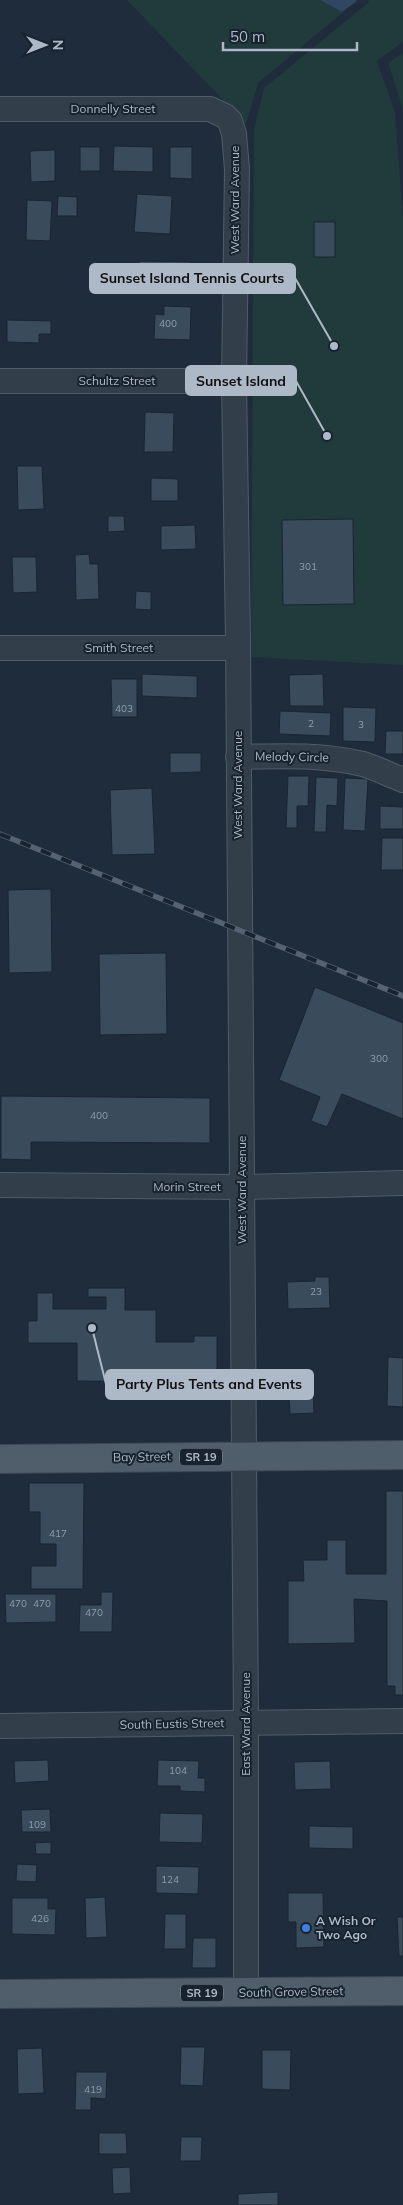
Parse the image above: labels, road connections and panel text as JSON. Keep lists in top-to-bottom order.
{
  "streets": {
    "main road": ["Bay Street", "SR 19", "South Grove Street"],
    "street": [
      "Donnelly Street",
      "West Ward Avenue",
      "Schultz Street",
      "Smith Street",
      "Melody Circle",
      "Morin Street",
      "South Eustis Street",
      "East Ward Avenue"
    ]
  },
  "crossings": [
    ["Donnelly Street", "West Ward Avenue"],
    ["West Ward Avenue", "Schultz Street"],
    ["West Ward Avenue", "Smith Street"],
    ["West Ward Avenue", "Melody Circle"],
    ["West Ward Avenue", "Morin Street"],
    ["West Ward Avenue", "Bay Street"],
    ["West Ward Avenue", "East Ward Avenue"],
    ["Bay Street", "East Ward Avenue"],
    ["South Eustis Street", "East Ward Avenue"],
    ["East Ward Avenue", "South Grove Street"]
  ],
  "places": [
    "Sunset Island Tennis Courts",
    "Sunset Island",
    "Party Plus Tents and Events",
    "A Wish Or Two Ago"
  ],
  "house_numbers": [
    "400",
    "301",
    "403",
    "2",
    "3",
    "300",
    "400",
    "23",
    "417",
    "470",
    "470",
    "470",
    "104",
    "109",
    "124",
    "426",
    "419"
  ],
  "scale_bar": "50 m",
  "north": "right"
}
